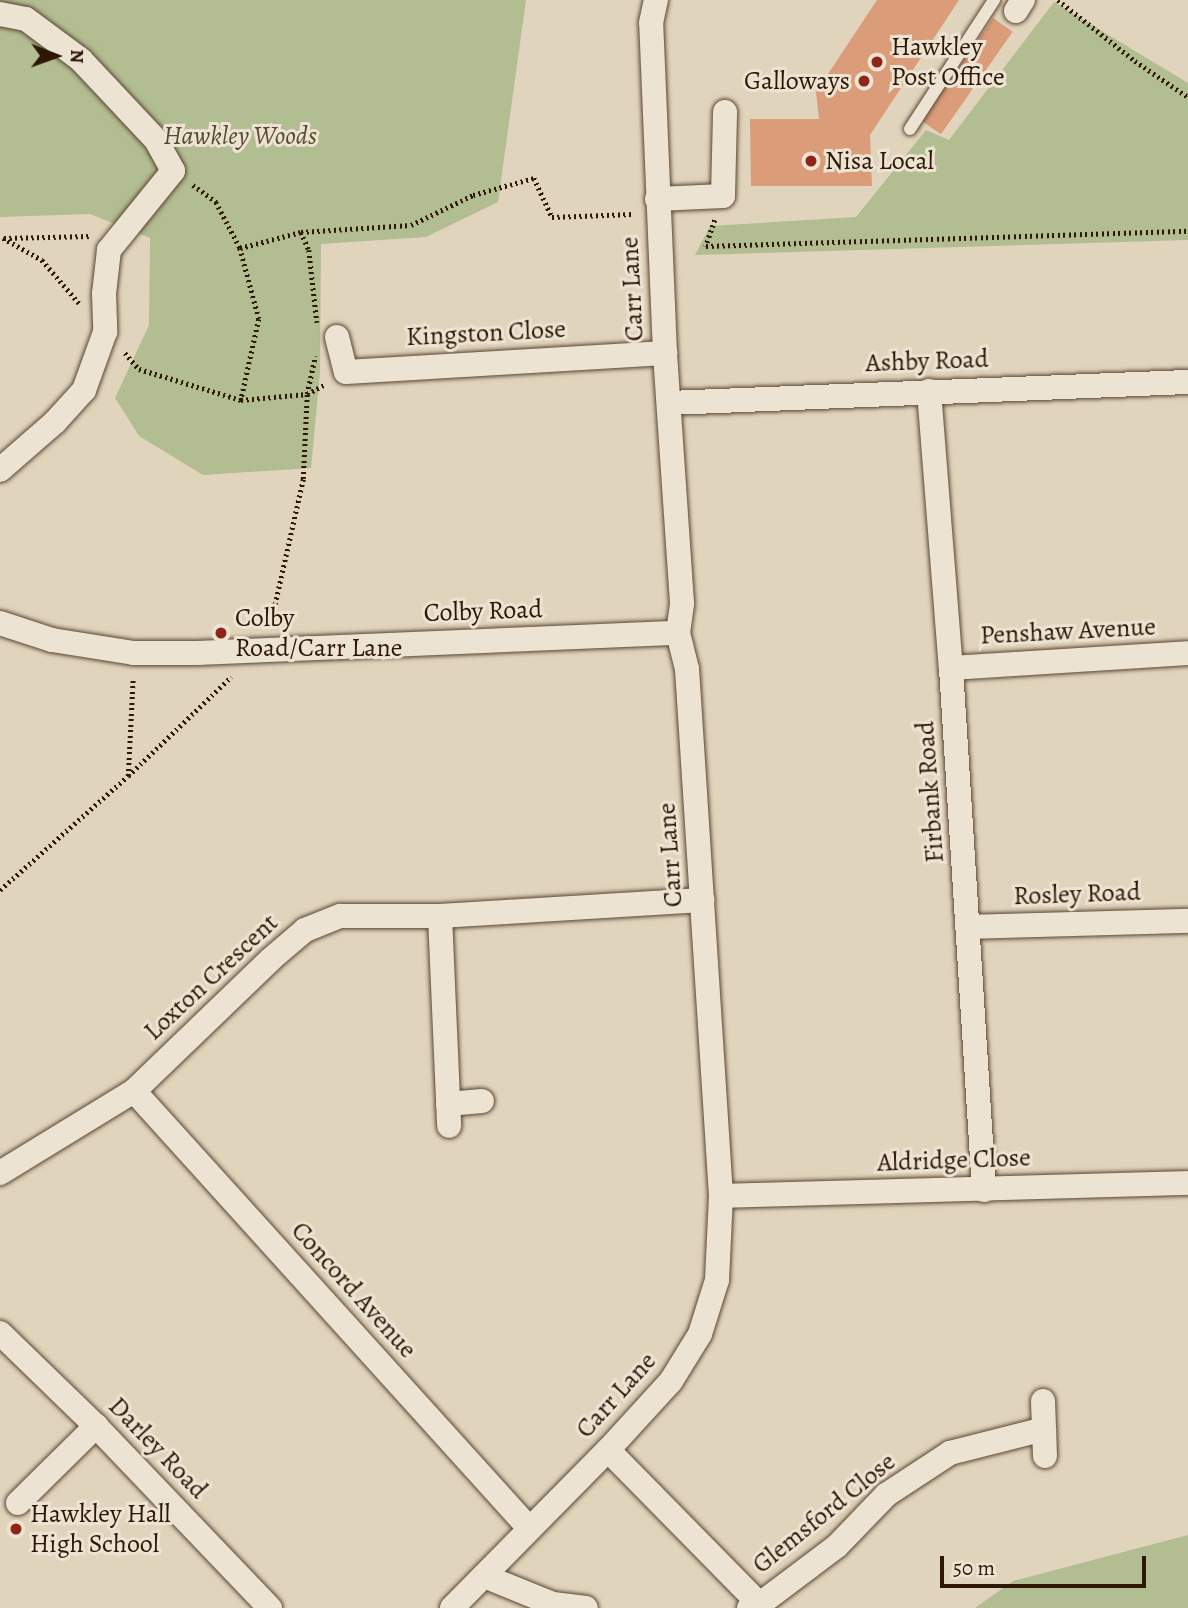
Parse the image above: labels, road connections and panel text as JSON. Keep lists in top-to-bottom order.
{
  "streets": {
    "street": [
      "Carr Lane",
      "Kingston Close",
      "Ashby Road",
      "Colby Road",
      "Penshaw Avenue",
      "Firbank Road",
      "Rosley Road",
      "Loxton Crescent",
      "Aldridge Close",
      "Concord Avenue",
      "Darley Road",
      "Glemsford Close"
    ]
  },
  "crossings": [
    ["Carr Lane", "Kingston Close"],
    ["Carr Lane", "Ashby Road"],
    ["Carr Lane", "Colby Road"],
    ["Carr Lane", "Loxton Crescent"],
    ["Carr Lane", "Aldridge Close"],
    ["Carr Lane", "Concord Avenue"],
    ["Ashby Road", "Firbank Road"],
    ["Penshaw Avenue", "Firbank Road"],
    ["Firbank Road", "Rosley Road"],
    ["Firbank Road", "Aldridge Close"],
    ["Loxton Crescent", "Concord Avenue"]
  ],
  "parks": ["Hawkley Woods"],
  "places": [
    "Hawkley Post Office",
    "Galloways",
    "Nisa Local",
    "Colby Road/Carr Lane",
    "Hawkley Hall High School"
  ],
  "scale_bar": "50 m",
  "north": "right"
}
